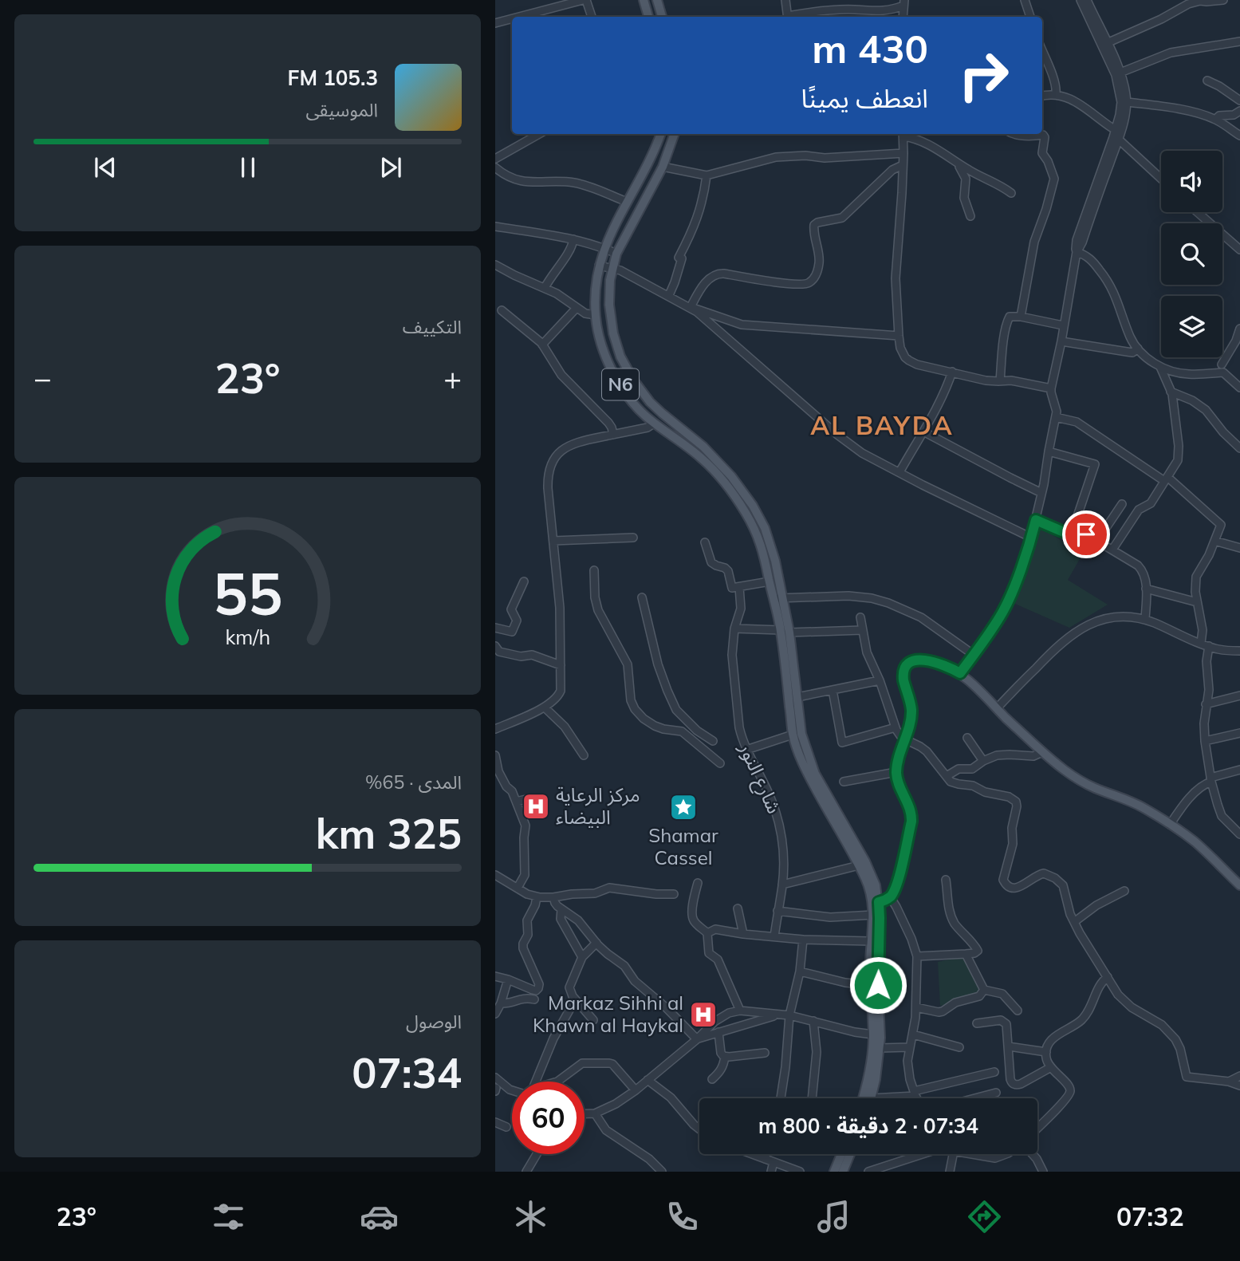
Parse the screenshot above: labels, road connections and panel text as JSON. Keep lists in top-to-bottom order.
{
  "streets": {
    "main road": ["N6"],
    "street": ["شارع النور"]
  },
  "districts": ["AL BAYDA"],
  "places": {
    "hospital": ["مركز الرعاية البيضاء", "Markaz Sihhi al Khawn al Haykal"],
    "place": ["Shamar Cassel"]
  },
  "page": {
    "turn": ["430 m", "انعطف يمينًا"],
    "song": ["105.3 FM", "الموسيقى"],
    "tile": [
      "التكييف",
      ["المدى · 65%", "325 km"],
      ["الوصول", "07:34"]
    ],
    "heat": ["−", "23°", "+"],
    "limit": "60",
    "trip": "07:34 · 2 دقيقة · 800 m",
    "tabs": ["07:32", "23°"],
    "gauge": ["55", "km/h"]
  }
}
